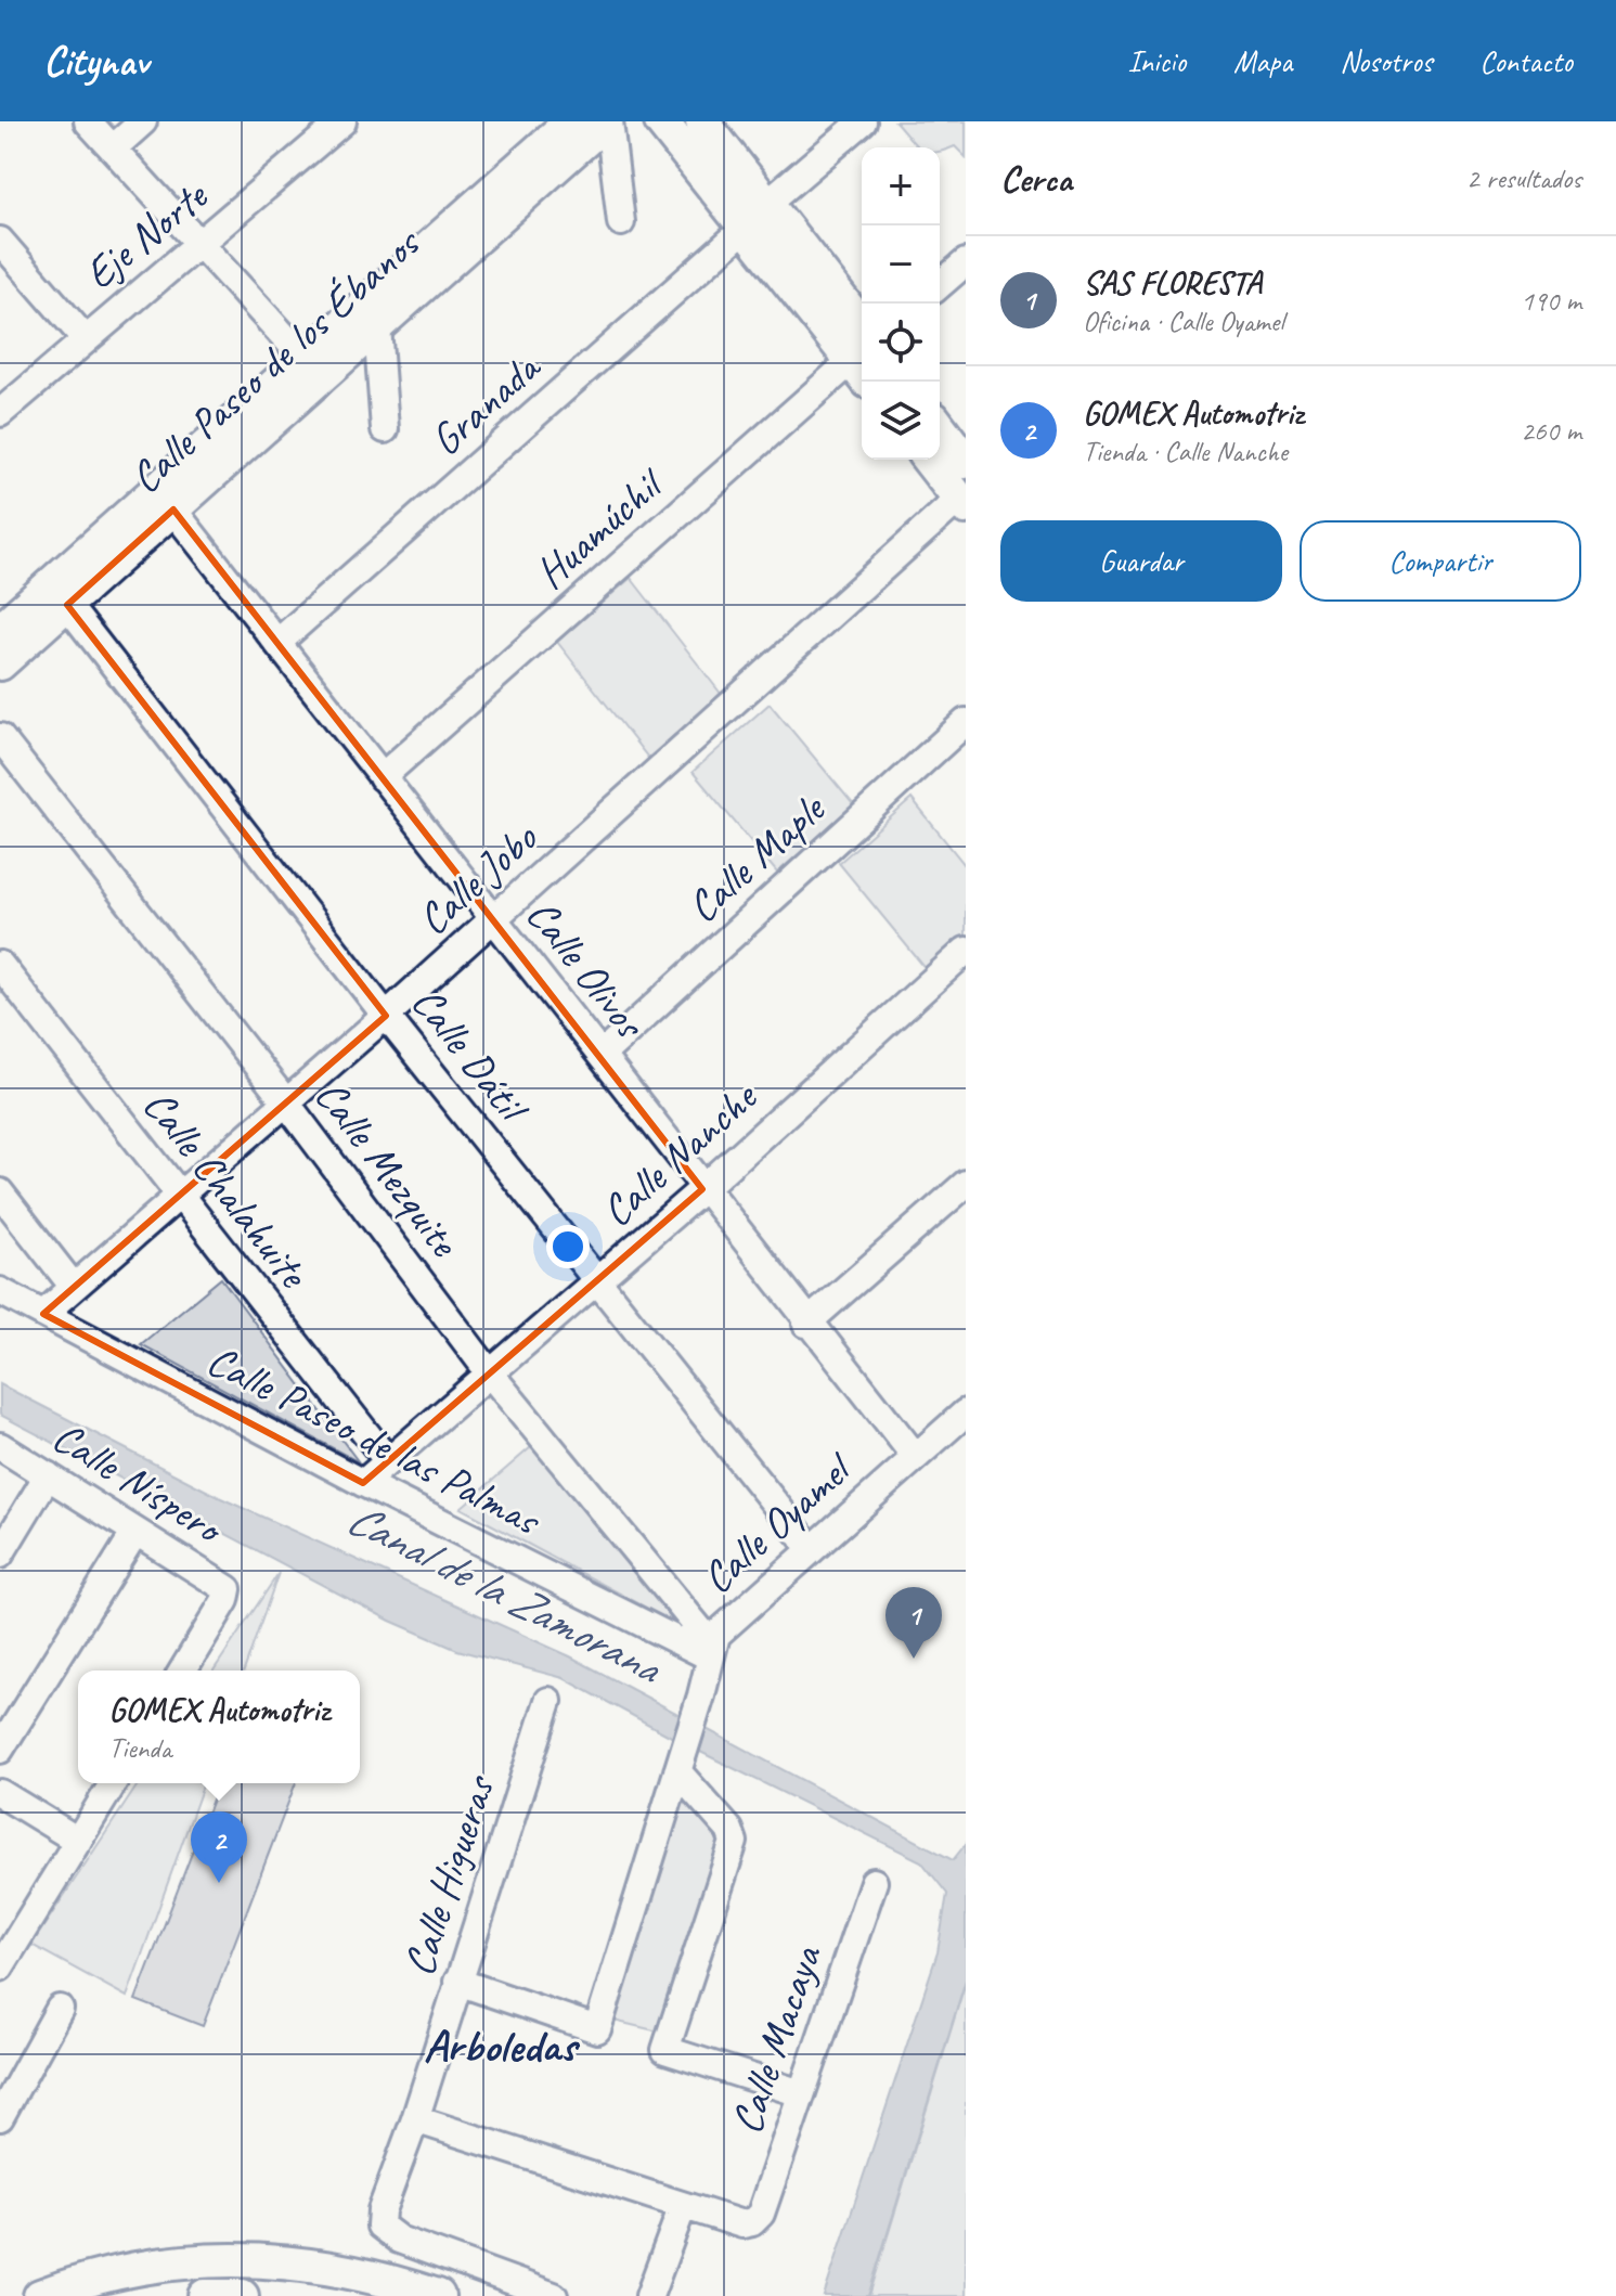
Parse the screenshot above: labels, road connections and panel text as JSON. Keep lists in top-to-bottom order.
{
  "streets": {
    "main road": ["Calle Paseo de los Ébanos"],
    "street": [
      "Eje Norte",
      "Granada",
      "Huamúchil",
      "Calle Maple",
      "Calle Jobo",
      "Calle Olivos",
      "Calle Dátil",
      "Calle Nanche",
      "Calle Mezquite",
      "Calle Chalahuite",
      "Calle Paseo de las Palmas",
      "Calle Níspero",
      "Calle Oyamel",
      "Calle Higueras",
      "Calle Macaya"
    ]
  },
  "crossings": [
    ["Calle Paseo de los Ébanos", "Calle Olivos"],
    ["Calle Paseo de los Ébanos", "Calle Dátil"],
    ["Granada", "Calle Olivos"],
    ["Huamúchil", "Calle Olivos"],
    ["Calle Maple", "Calle Olivos"],
    ["Calle Jobo", "Calle Olivos"],
    ["Calle Jobo", "Calle Dátil"],
    ["Calle Jobo", "Calle Mezquite"],
    ["Calle Jobo", "Calle Chalahuite"],
    ["Calle Jobo", "Calle Paseo de las Palmas"],
    ["Calle Olivos", "Calle Nanche"],
    ["Calle Olivos", "Calle Oyamel"],
    ["Calle Dátil", "Calle Nanche"],
    ["Calle Dátil", "Calle Oyamel"],
    ["Calle Nanche", "Calle Mezquite"],
    ["Calle Nanche", "Calle Chalahuite"],
    ["Calle Nanche", "Calle Paseo de las Palmas"],
    ["Calle Mezquite", "Calle Paseo de las Palmas"],
    ["Calle Mezquite", "Calle Oyamel"],
    ["Calle Paseo de las Palmas", "Calle Oyamel"],
    ["Calle Oyamel", "Calle Higueras"]
  ],
  "districts": ["Arboledas"],
  "water": ["Canal de la Zamorana"],
  "page": {
    "header": "Citynav",
    "nav": [
      "Inicio",
      "Mapa",
      "Nosotros",
      "Contacto"
    ],
    "heading": ["Cerca", "2 resultados"],
    "map_buttons": ["+", "−"],
    "list": [
      {
        "mark": "1",
        "name": "SAS FLORESTA",
        "note": "Oficina · Calle Oyamel",
        "value": "190 m"
      },
      {
        "mark": "2",
        "name": "GOMEX Automotriz",
        "note": "Tienda · Calle Nanche",
        "value": "260 m"
      }
    ],
    "buttons": ["Guardar", "Compartir"],
    "pins": ["1", "2"],
    "popup": ["GOMEX Automotriz", "Tienda"]
  }
}
